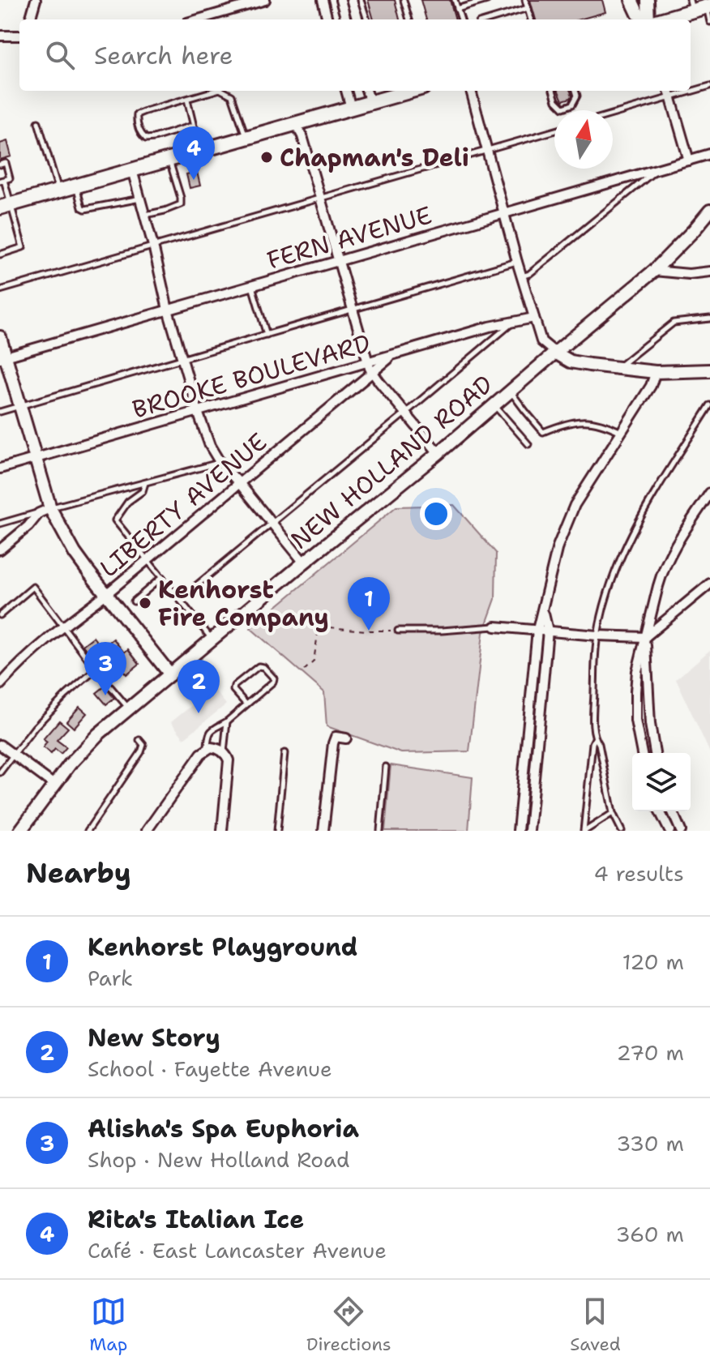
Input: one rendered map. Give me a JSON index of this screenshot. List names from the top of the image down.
{
  "streets": {
    "main road": ["NEW HOLLAND ROAD"],
    "street": ["FERN AVENUE", "BROOKE BOULEVARD", "LIBERTY AVENUE"]
  },
  "crossings": [
    ["BROOKE BOULEVARD", "LIBERTY AVENUE"]
  ],
  "places": ["Chapman's Deli", "Kenhorst Fire Company"],
  "north": "top",
  "page": {
    "search": "Search here",
    "pins": [
      "4",
      "1",
      "3",
      "2"
    ],
    "heading": ["Nearby", "4 results"],
    "list": [
      {
        "mark": "1",
        "name": "Kenhorst Playground",
        "note": "Park",
        "value": "120 m"
      },
      {
        "mark": "2",
        "name": "New Story",
        "note": "School · Fayette Avenue",
        "value": "270 m"
      },
      {
        "mark": "3",
        "name": "Alisha's Spa Euphoria",
        "note": "Shop · New Holland Road",
        "value": "330 m"
      },
      {
        "mark": "4",
        "name": "Rita's Italian Ice",
        "note": "Café · East Lancaster Avenue",
        "value": "360 m"
      }
    ],
    "nav": ["Map", "Directions", "Saved"]
  }
}
